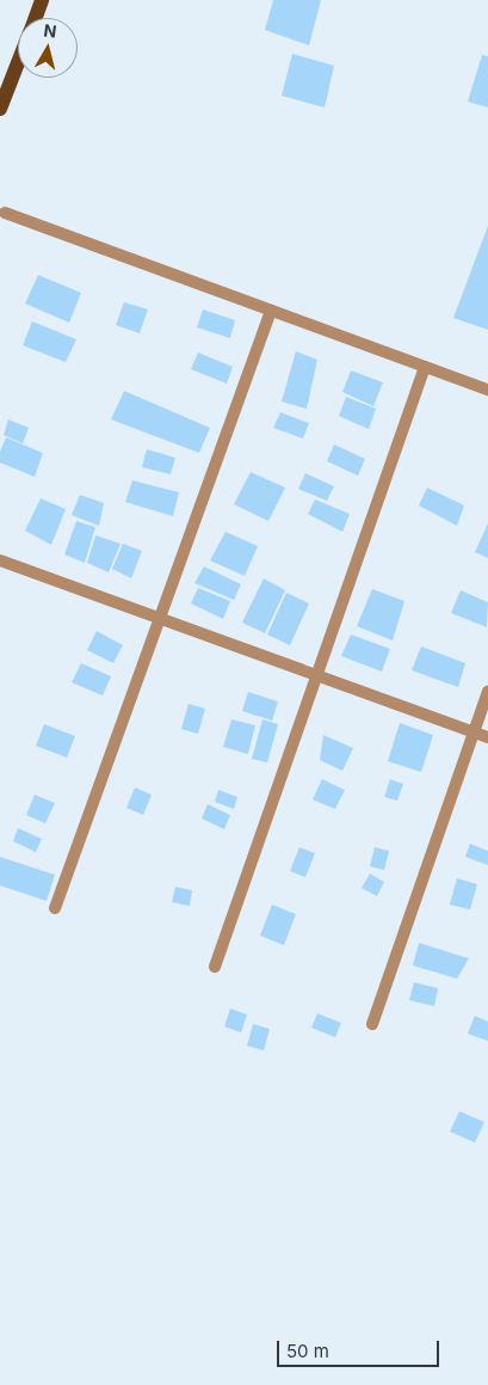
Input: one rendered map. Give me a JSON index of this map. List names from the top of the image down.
{
  "scale_bar": "50 m",
  "north": "top"
}
